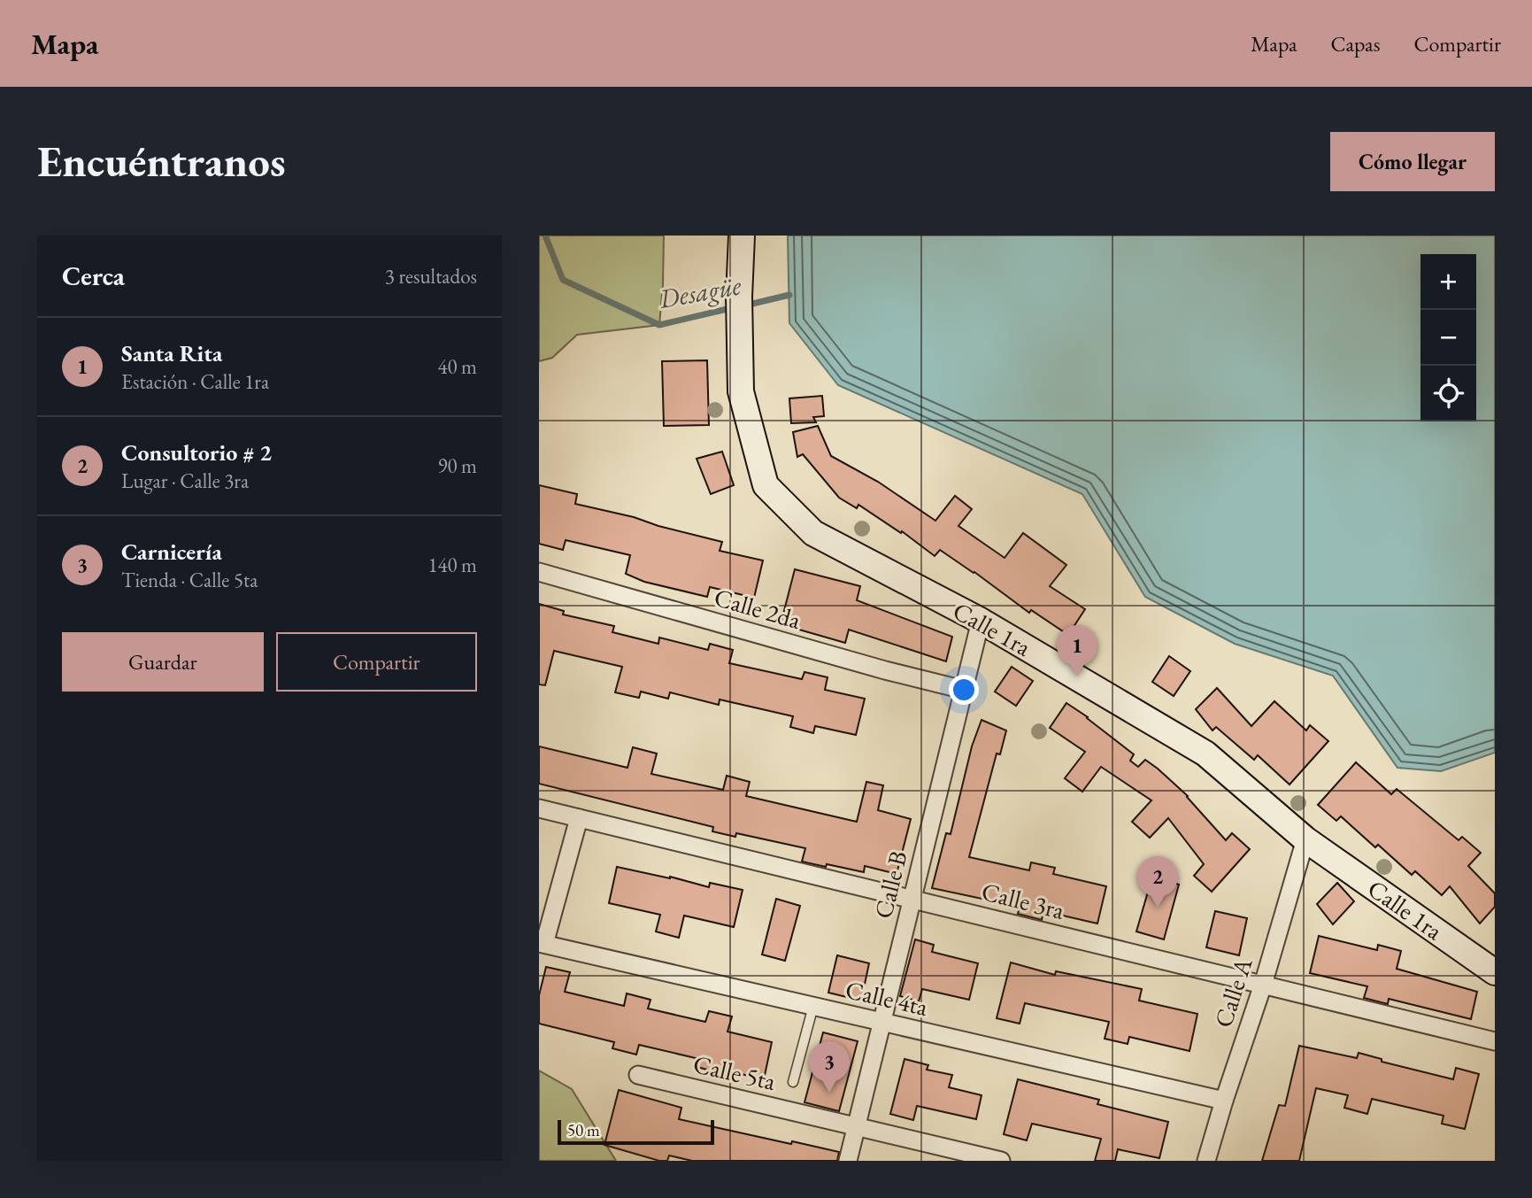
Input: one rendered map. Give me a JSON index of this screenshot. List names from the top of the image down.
{
  "streets": {
    "street": [
      "Calle 2da",
      "Calle 1ra",
      "Calle B",
      "Calle 3ra",
      "Calle A",
      "Calle 4ta",
      "Calle 5ta"
    ]
  },
  "crossings": [
    ["Calle 2da", "Calle B"],
    ["Calle 1ra", "Calle B"],
    ["Calle 1ra", "Calle A"],
    ["Calle B", "Calle 3ra"],
    ["Calle B", "Calle 4ta"],
    ["Calle B", "Calle 5ta"],
    ["Calle 3ra", "Calle A"],
    ["Calle A", "Calle 4ta"]
  ],
  "water": ["Desagüe"],
  "scale_bar": "50 m",
  "page": {
    "header": "Mapa",
    "nav": ["Mapa", "Capas", "Compartir"],
    "buttons": [
      "Cómo llegar",
      ["Guardar", "Compartir"]
    ],
    "title": "Encuéntranos",
    "heading": ["Cerca", "3 resultados"],
    "map_buttons": ["+", "−"],
    "list": [
      {
        "mark": "1",
        "name": "Santa Rita",
        "note": "Estación · Calle 1ra",
        "value": "40 m"
      },
      {
        "mark": "2",
        "name": "Consultorio # 2",
        "note": "Lugar · Calle 3ra",
        "value": "90 m"
      },
      {
        "mark": "3",
        "name": "Carnicería",
        "note": "Tienda · Calle 5ta",
        "value": "140 m"
      }
    ],
    "pins": ["1", "2", "3"],
    "scale": "50 m"
  }
}
